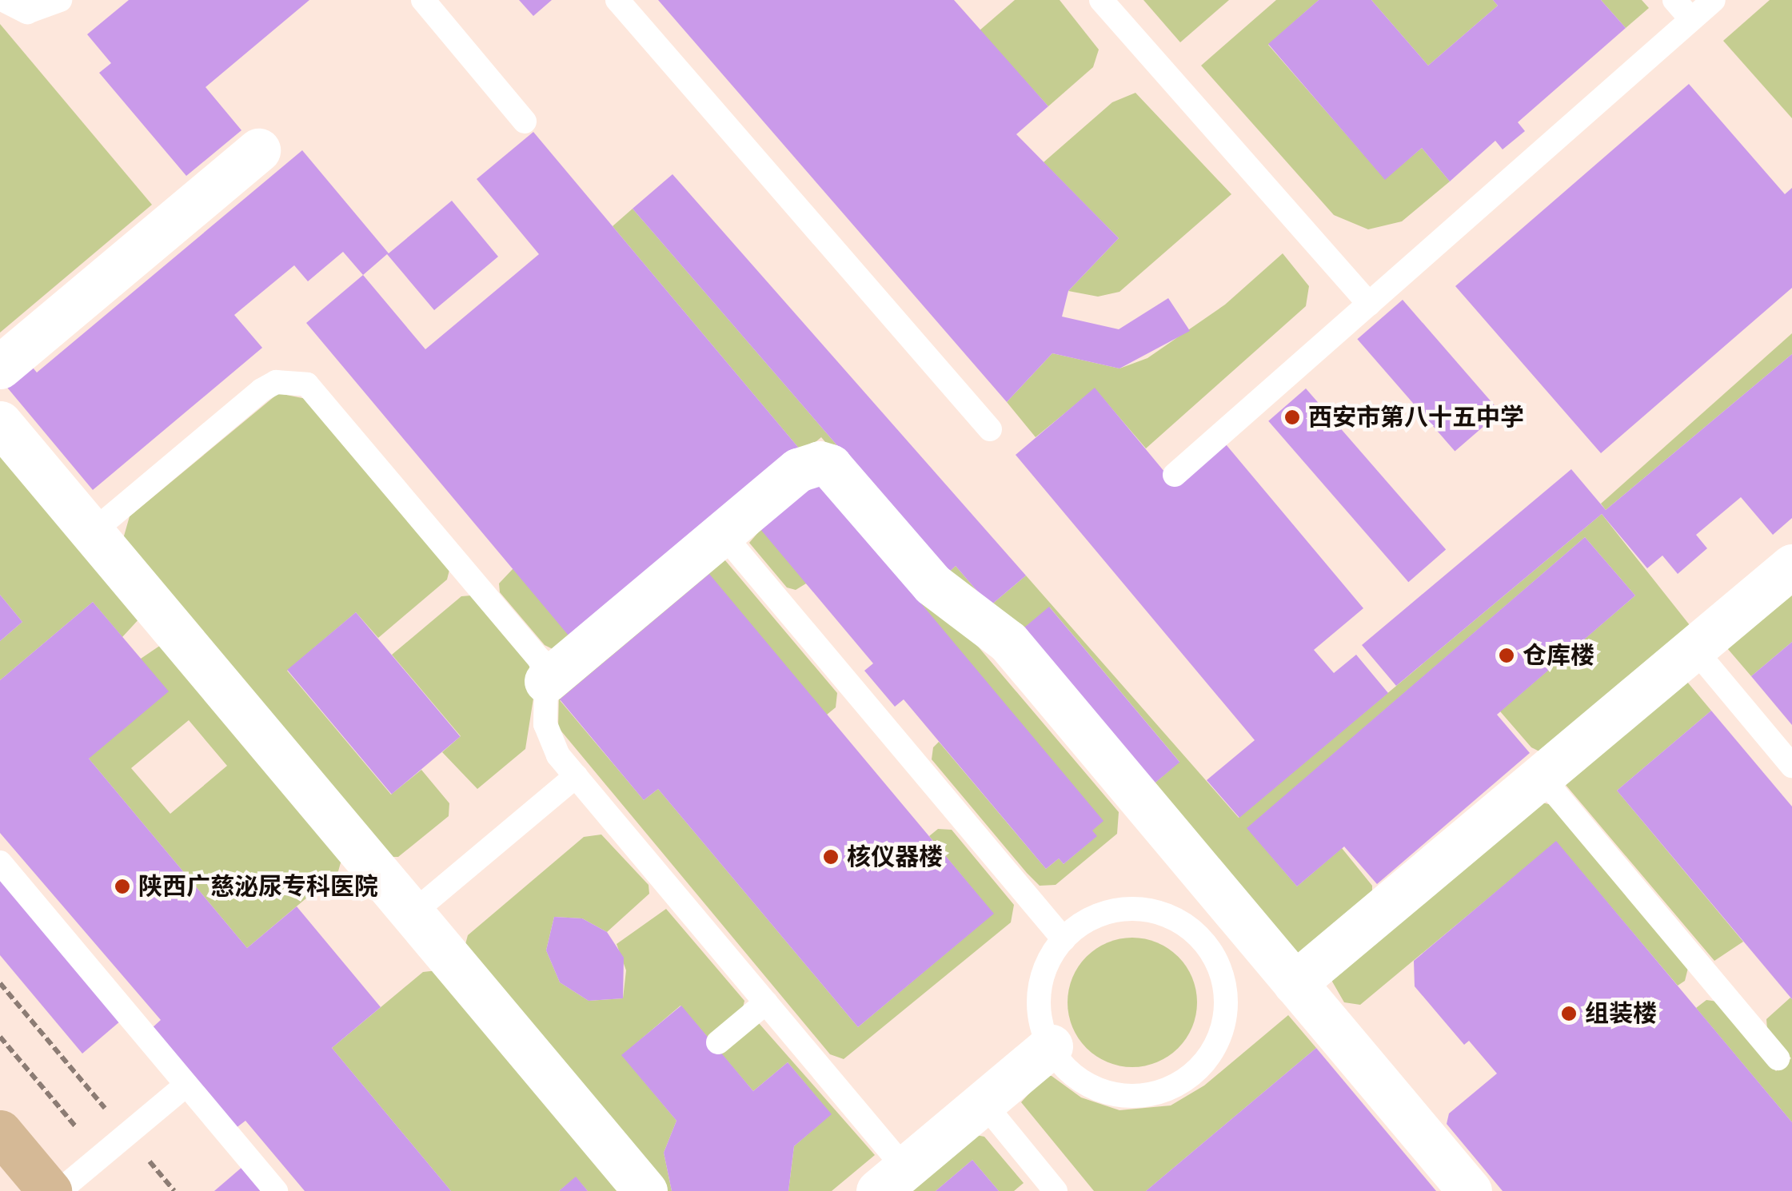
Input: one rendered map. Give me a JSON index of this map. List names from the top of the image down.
{
  "places": [
    "西安市第八十五中学",
    "仓库楼",
    "核仪器楼",
    "陕西广慈泌尿专科医院",
    "组装楼"
  ]
}
